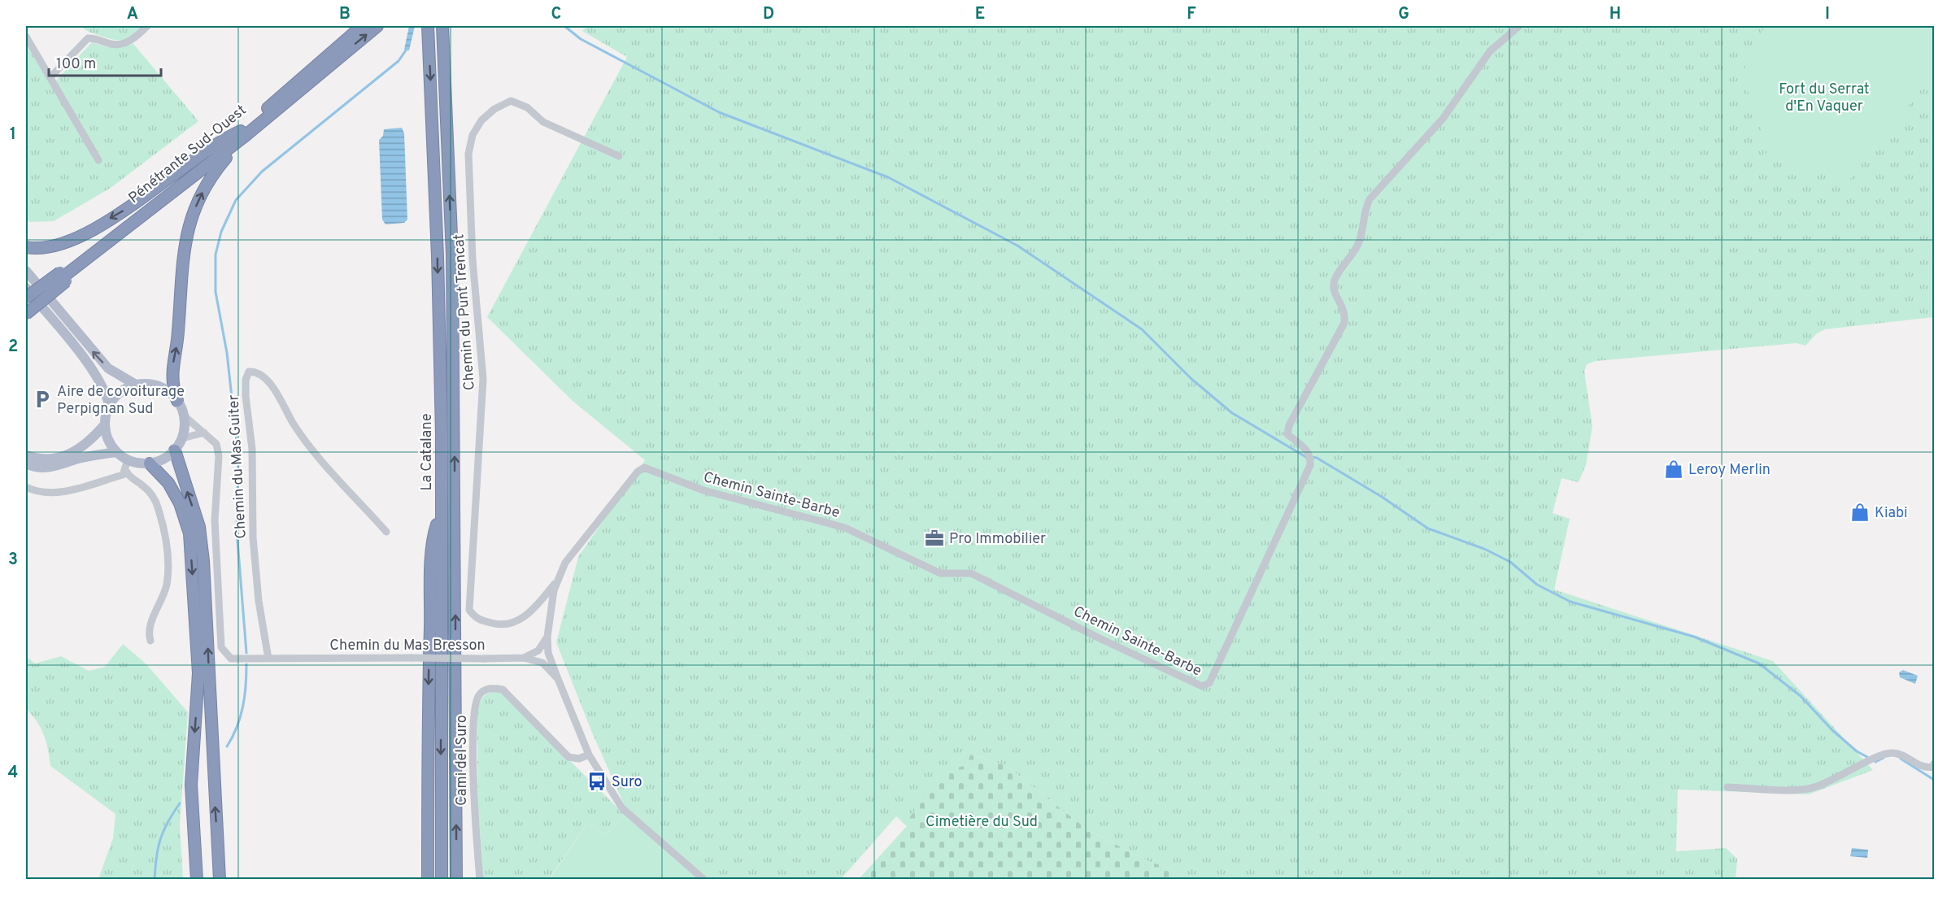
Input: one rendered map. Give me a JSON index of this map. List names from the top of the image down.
{
  "streets": {
    "highway": ["Pénétrante Sud-Ouest", "La Catalane"],
    "street": [
      "Chemin du Punt Trencat",
      "Chemin du Mas Guiter",
      "Chemin Sainte-Barbe",
      "Chemin du Mas Bresson",
      "Cami del Suro"
    ]
  },
  "crossings": [
    ["Chemin du Punt Trencat", "Chemin Sainte-Barbe"],
    ["Chemin du Mas Guiter", "Chemin du Mas Bresson"],
    ["Chemin Sainte-Barbe", "Chemin du Mas Bresson"],
    ["Chemin du Mas Bresson", "Cami del Suro"]
  ],
  "parks": ["Fort du Serrat d'En Vaquer", "Cimetière du Sud"],
  "places": {
    "parking": ["Aire de covoiturage Perpignan Sud"],
    "shop": ["Leroy Merlin", "Kiabi"],
    "office": ["Pro Immobilier"],
    "bus stop": ["Suro"]
  },
  "scale_bar": "100 m",
  "grid": {
    "columns": [
      "A",
      "B",
      "C",
      "D",
      "E",
      "F",
      "G",
      "H",
      "I"
    ],
    "rows": [
      "1",
      "2",
      "3",
      "4"
    ]
  }
}
